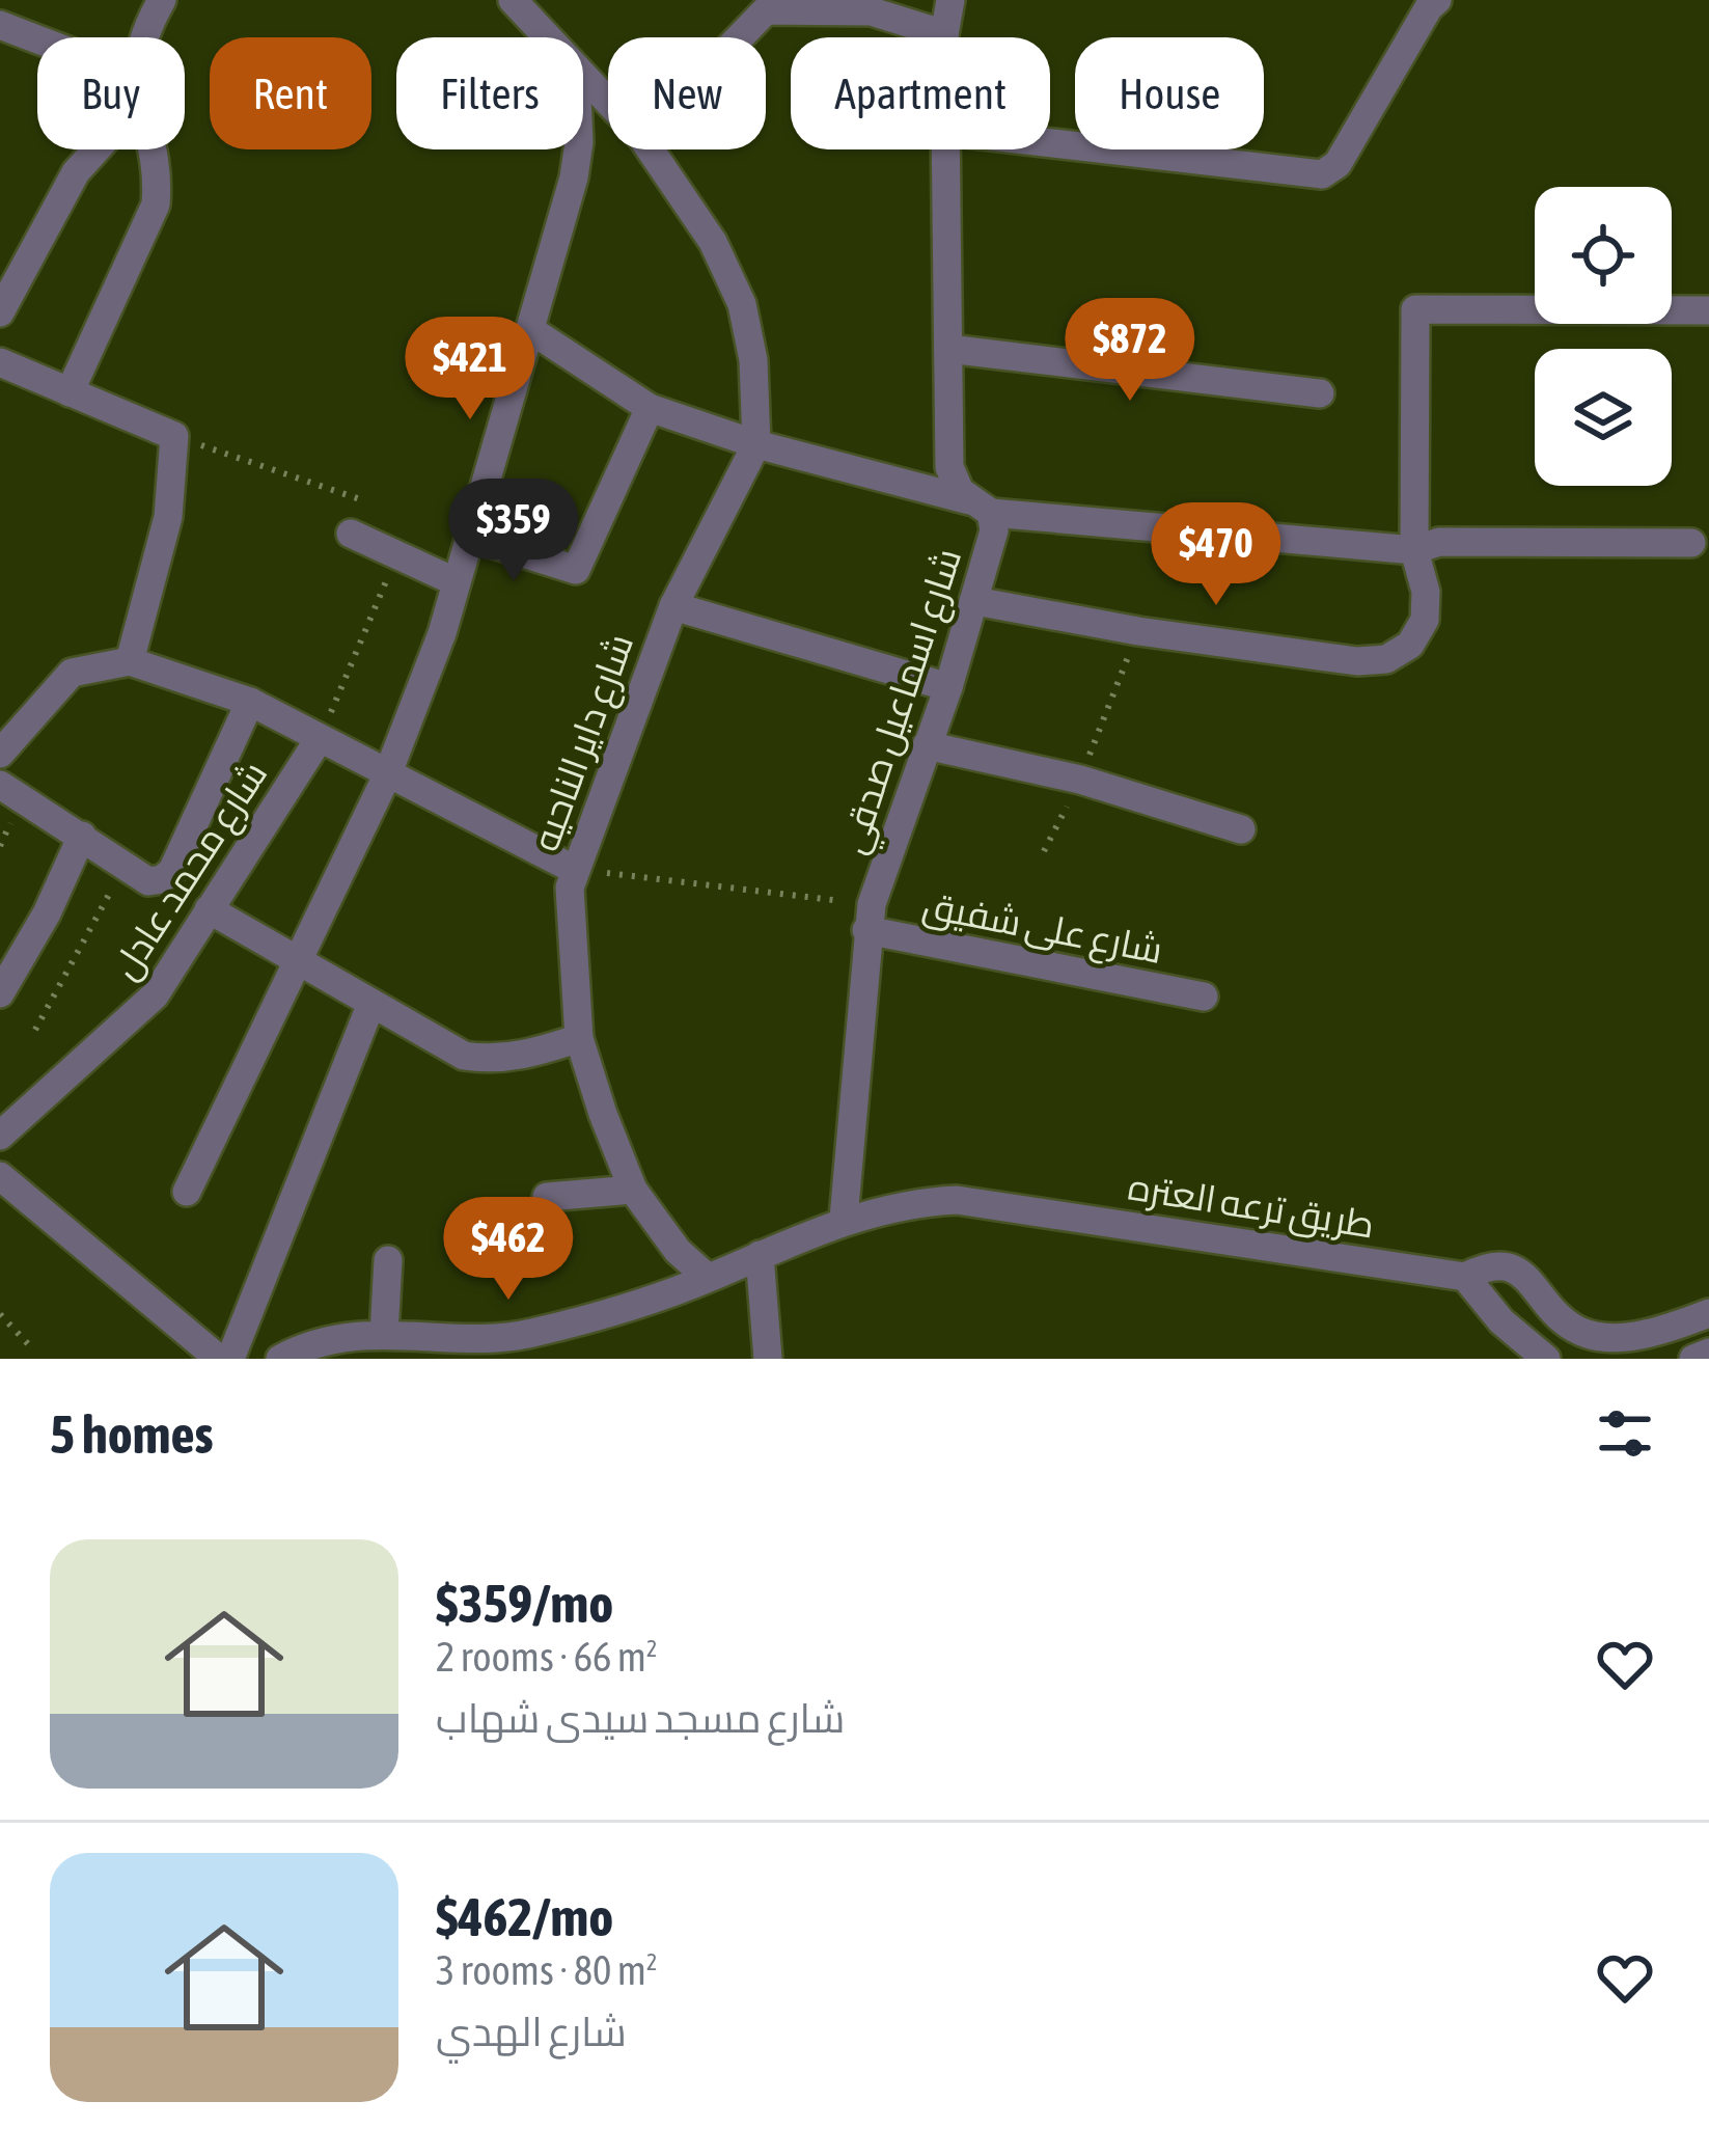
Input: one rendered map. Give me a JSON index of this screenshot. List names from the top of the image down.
{
  "streets": {
    "street": [
      "شارع اسماعيل صدقي",
      "شارع داير الناحيه",
      "شارع محمد عادل",
      "شارع على شفيق",
      "طريق ترعه العتره"
    ]
  },
  "crossings": [
    ["شارع اسماعيل صدقي", "شارع على شفيق"],
    ["شارع اسماعيل صدقي", "طريق ترعه العتره"],
    ["شارع داير الناحيه", "طريق ترعه العتره"]
  ],
  "page": {
    "chip": [
      "Buy",
      "Rent",
      "Filters",
      "New",
      "Apartment",
      "House"
    ],
    "price": [
      "$872",
      "$421",
      "$359",
      "$470",
      "$462"
    ],
    "heading": "5 homes",
    "list": [
      {
        "name": "$359/mo",
        "note": "2 rooms · 66 m² · شارع مسجد سيدى شهاب"
      },
      {
        "name": "$462/mo",
        "note": "3 rooms · 80 m² · شارع الهدي"
      }
    ]
  }
}
